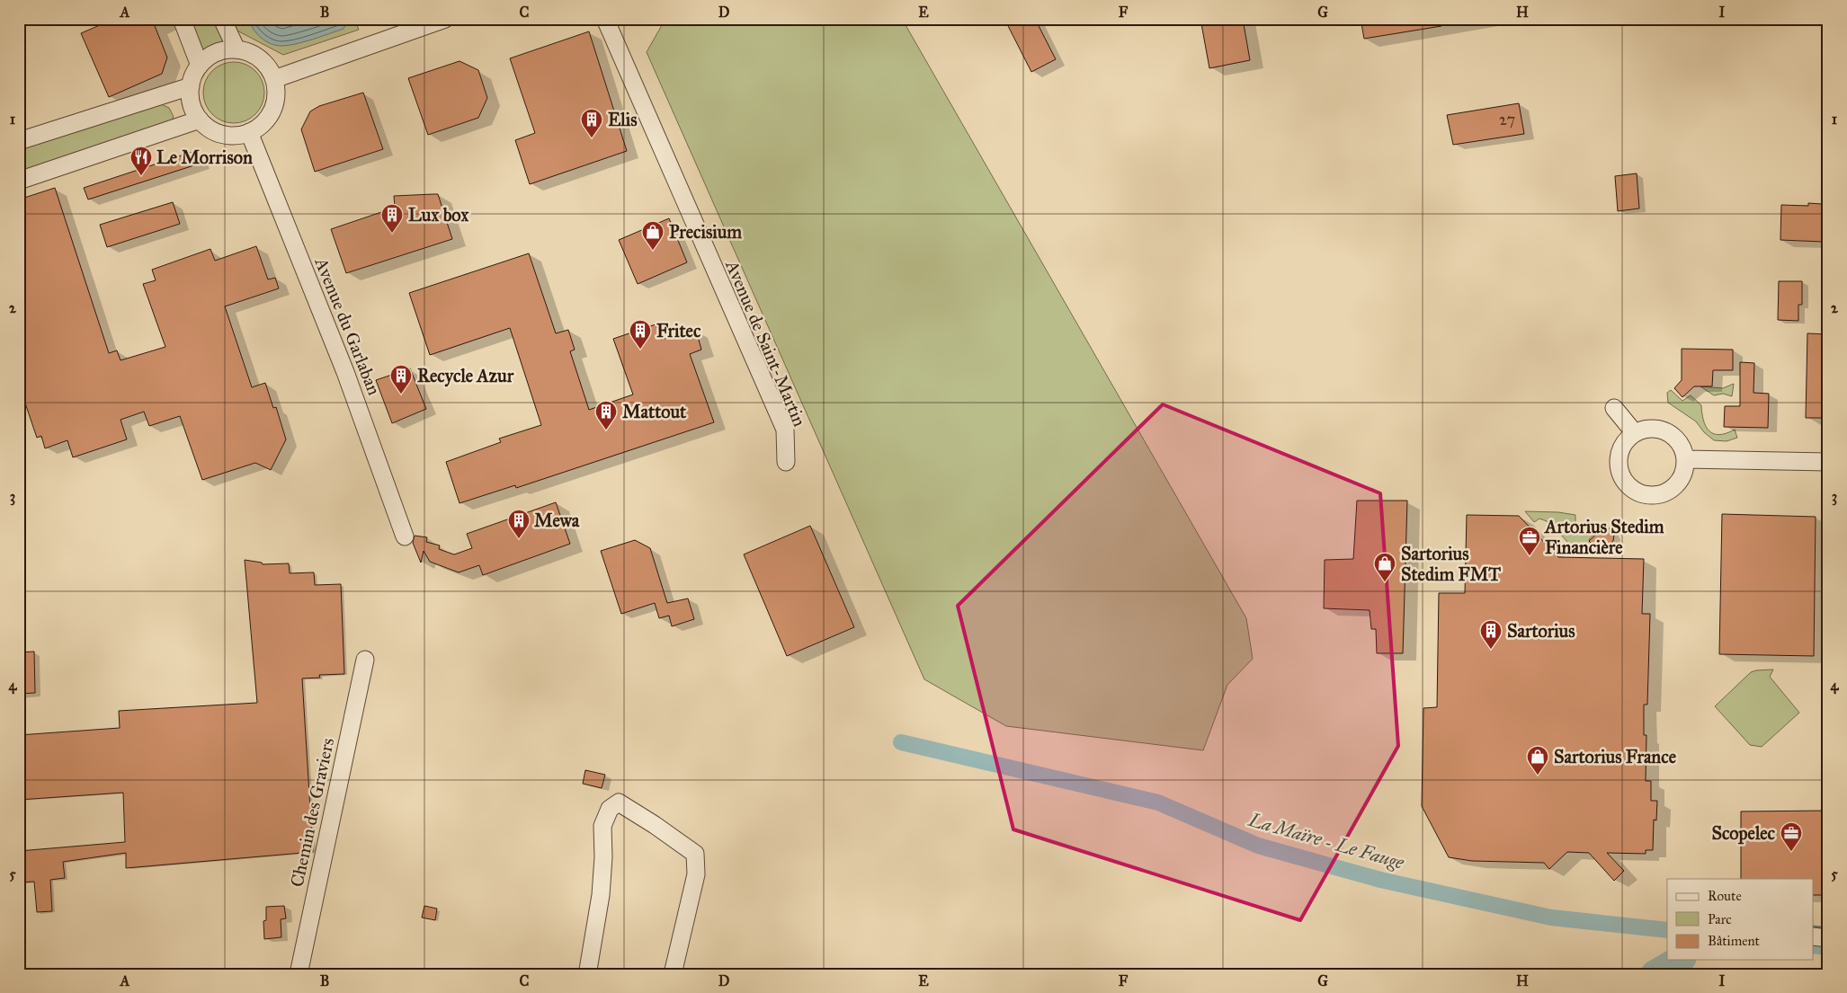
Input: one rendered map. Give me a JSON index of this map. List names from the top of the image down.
{
  "streets": {
    "street": ["Avenue du Garlaban", "Avenue de Saint-Martin", "Chemin des Graviers"]
  },
  "water": ["La Maïre - Le Fauge"],
  "places": {
    "building": [
      "Elis",
      "Lux box",
      "Fritec",
      "Recycle Azur",
      "Mattout",
      "Mewa",
      "Sartorius"
    ],
    "restaurant": ["Le Morrison"],
    "shop": ["Precisium", "Sartorius Stedim FMT", "Sartorius France"],
    "office": ["Artorius Stedim Financière", "Scopelec"]
  },
  "house_numbers": ["27"],
  "legend": ["Route", "Parc", "Bâtiment"],
  "grid": {
    "columns": [
      "A",
      "B",
      "C",
      "D",
      "E",
      "F",
      "G",
      "H",
      "I"
    ],
    "rows": [
      "1",
      "2",
      "3",
      "4",
      "5"
    ]
  }
}
